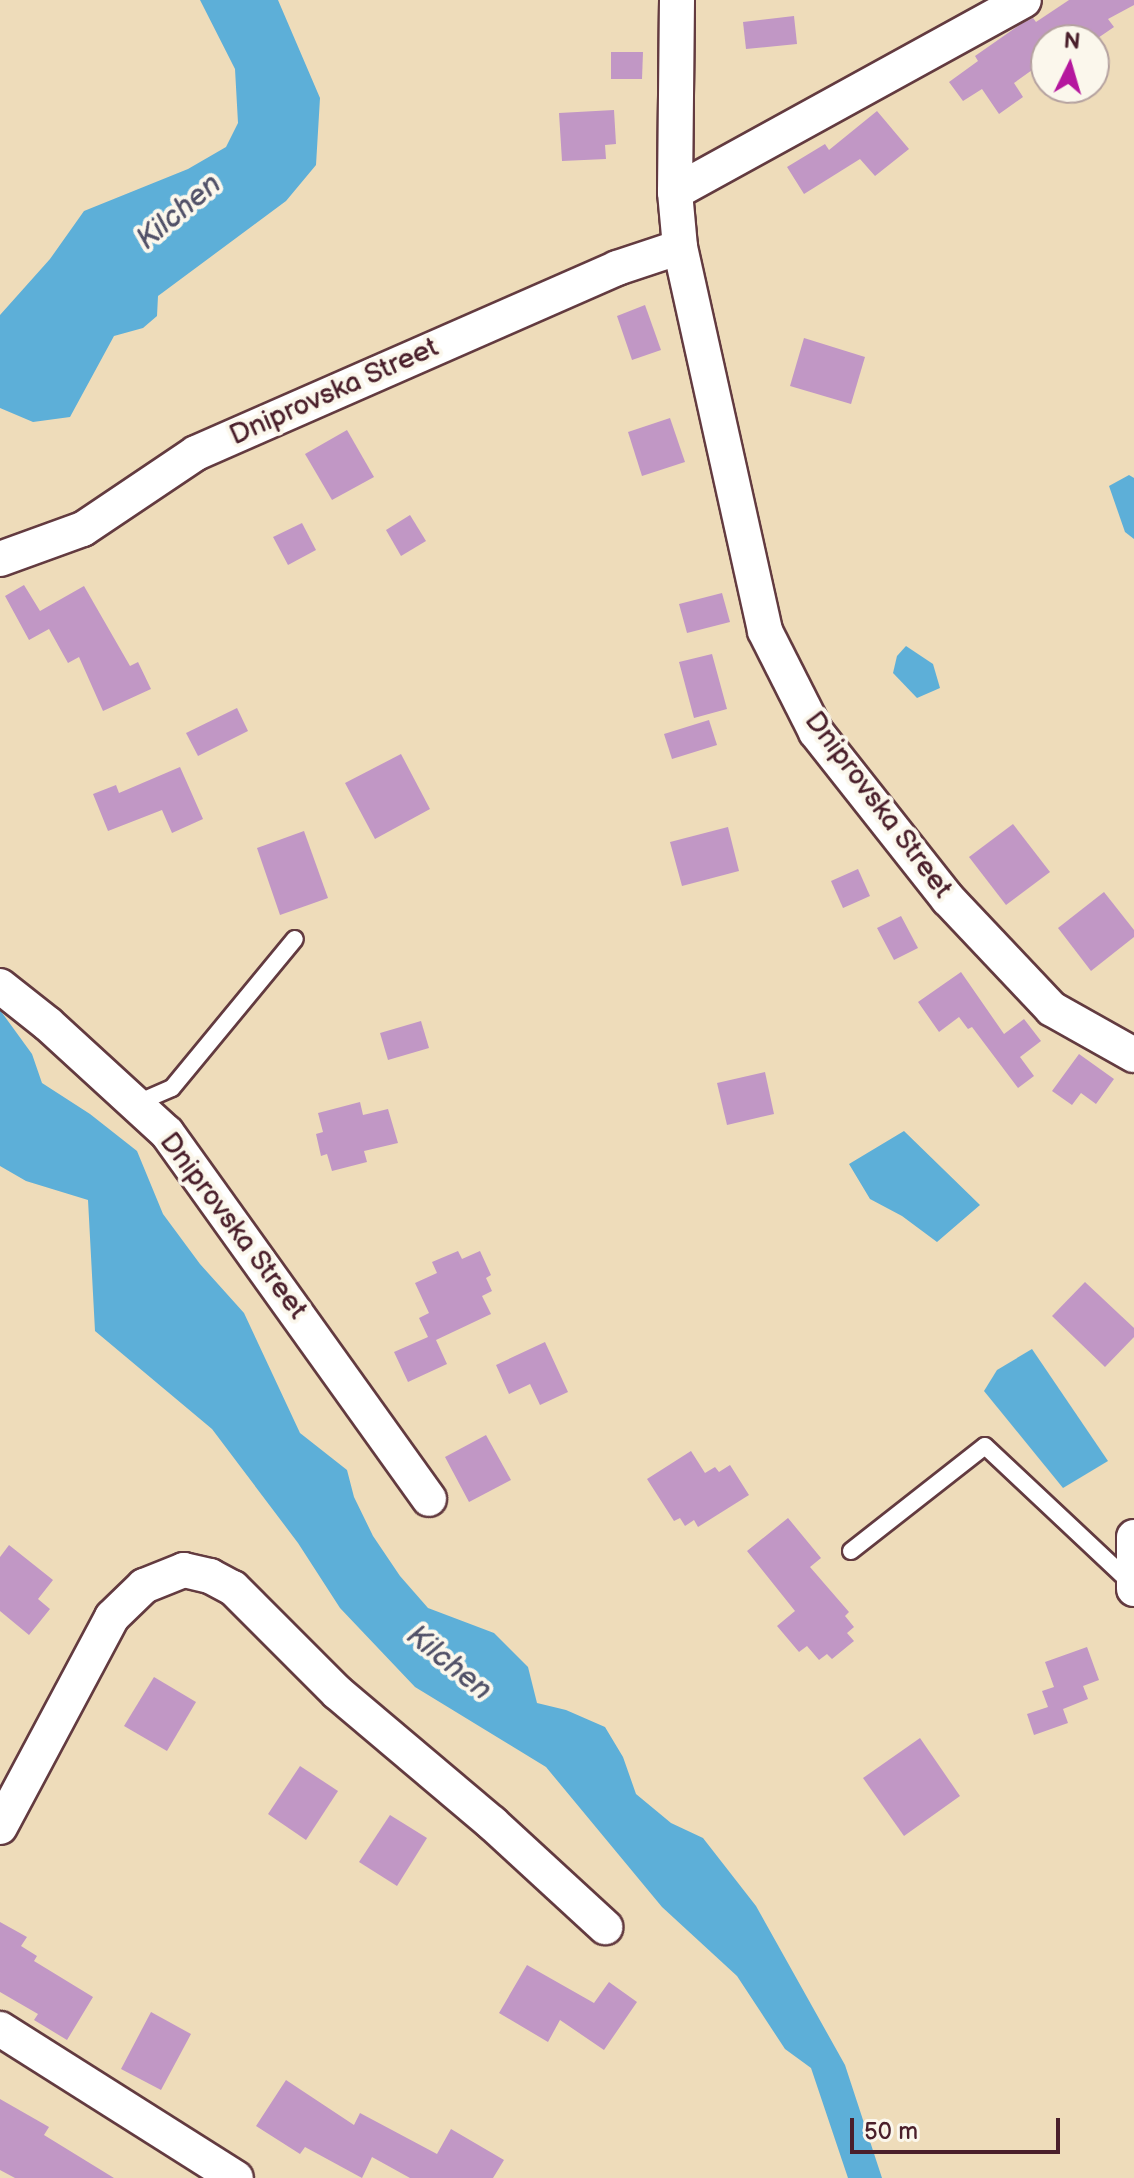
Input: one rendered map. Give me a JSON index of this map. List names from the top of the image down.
{
  "streets": {
    "street": ["Dniprovska Street"]
  },
  "water": ["Kilchen"],
  "scale_bar": "50 m",
  "north": "top"
}
